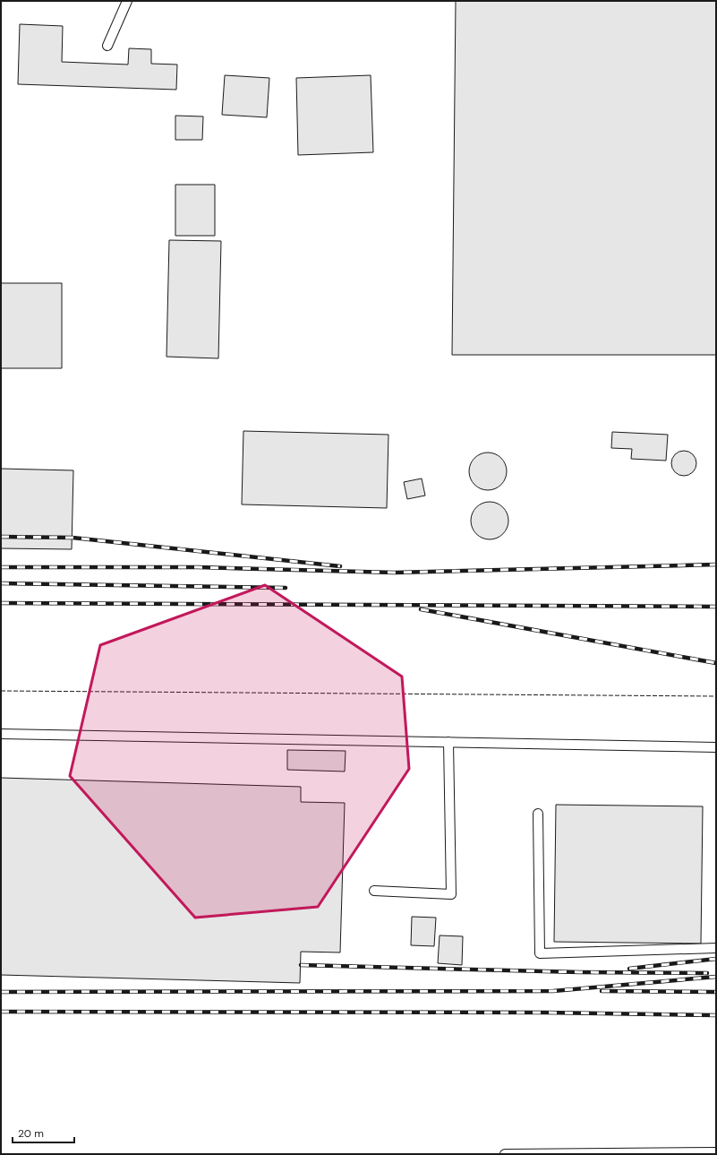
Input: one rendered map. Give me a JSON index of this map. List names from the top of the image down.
{
  "scale_bar": "20 m"
}
